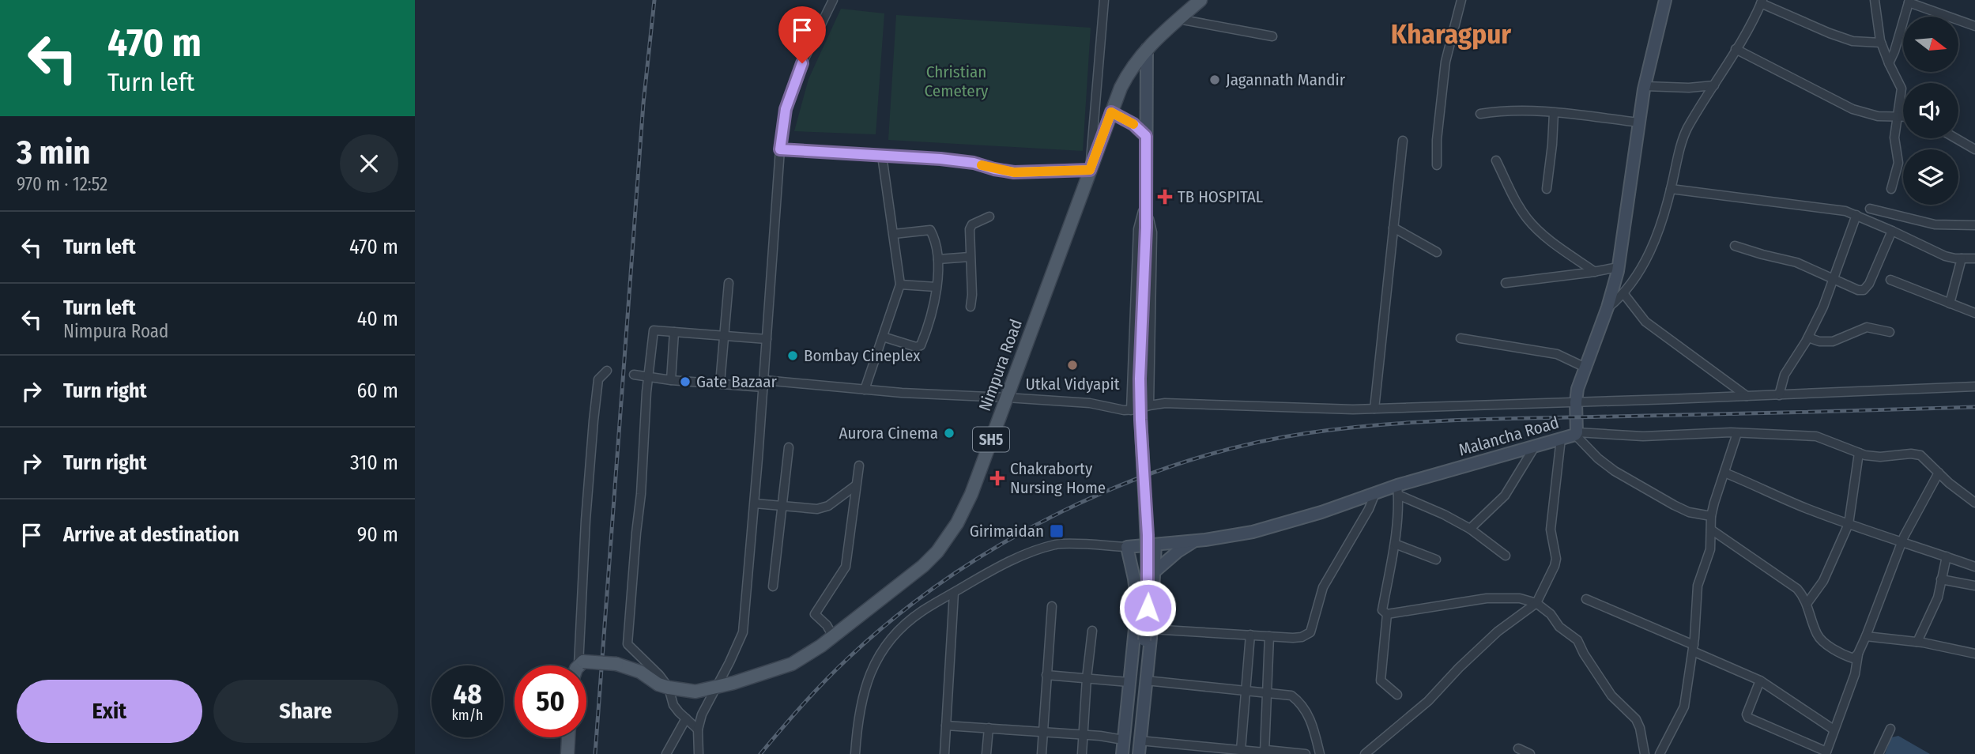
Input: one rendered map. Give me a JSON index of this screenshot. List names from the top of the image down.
{
  "streets": {
    "main road": ["Nimpura Road", "SH5"],
    "street": ["Malancha Road"]
  },
  "districts": ["Kharagpur"],
  "parks": ["Christian Cemetery"],
  "places": {
    "other": [
      "Jagannath Mandir",
      "Bombay Cineplex",
      "Utkal Vidyapit",
      "Gate Bazaar",
      "Aurora Cinema"
    ],
    "health": ["TB HOSPITAL", "Chakraborty Nursing Home"],
    "transit": ["Girimaidan"]
  },
  "north": "right",
  "page": {
    "turn": ["470 m", "Turn left"],
    "heading": ["3 min", "970 m · 12:52"],
    "list": [
      {
        "name": "Turn left",
        "value": "470 m"
      },
      {
        "name": "Turn left",
        "note": "Nimpura Road",
        "value": "40 m"
      },
      {
        "name": "Turn right",
        "value": "60 m"
      },
      {
        "name": "Turn right",
        "value": "310 m"
      },
      {
        "name": "Arrive at destination",
        "value": "90 m"
      }
    ],
    "speed": "48 km/h",
    "limit": "50",
    "buttons": ["Exit", "Share"]
  }
}
